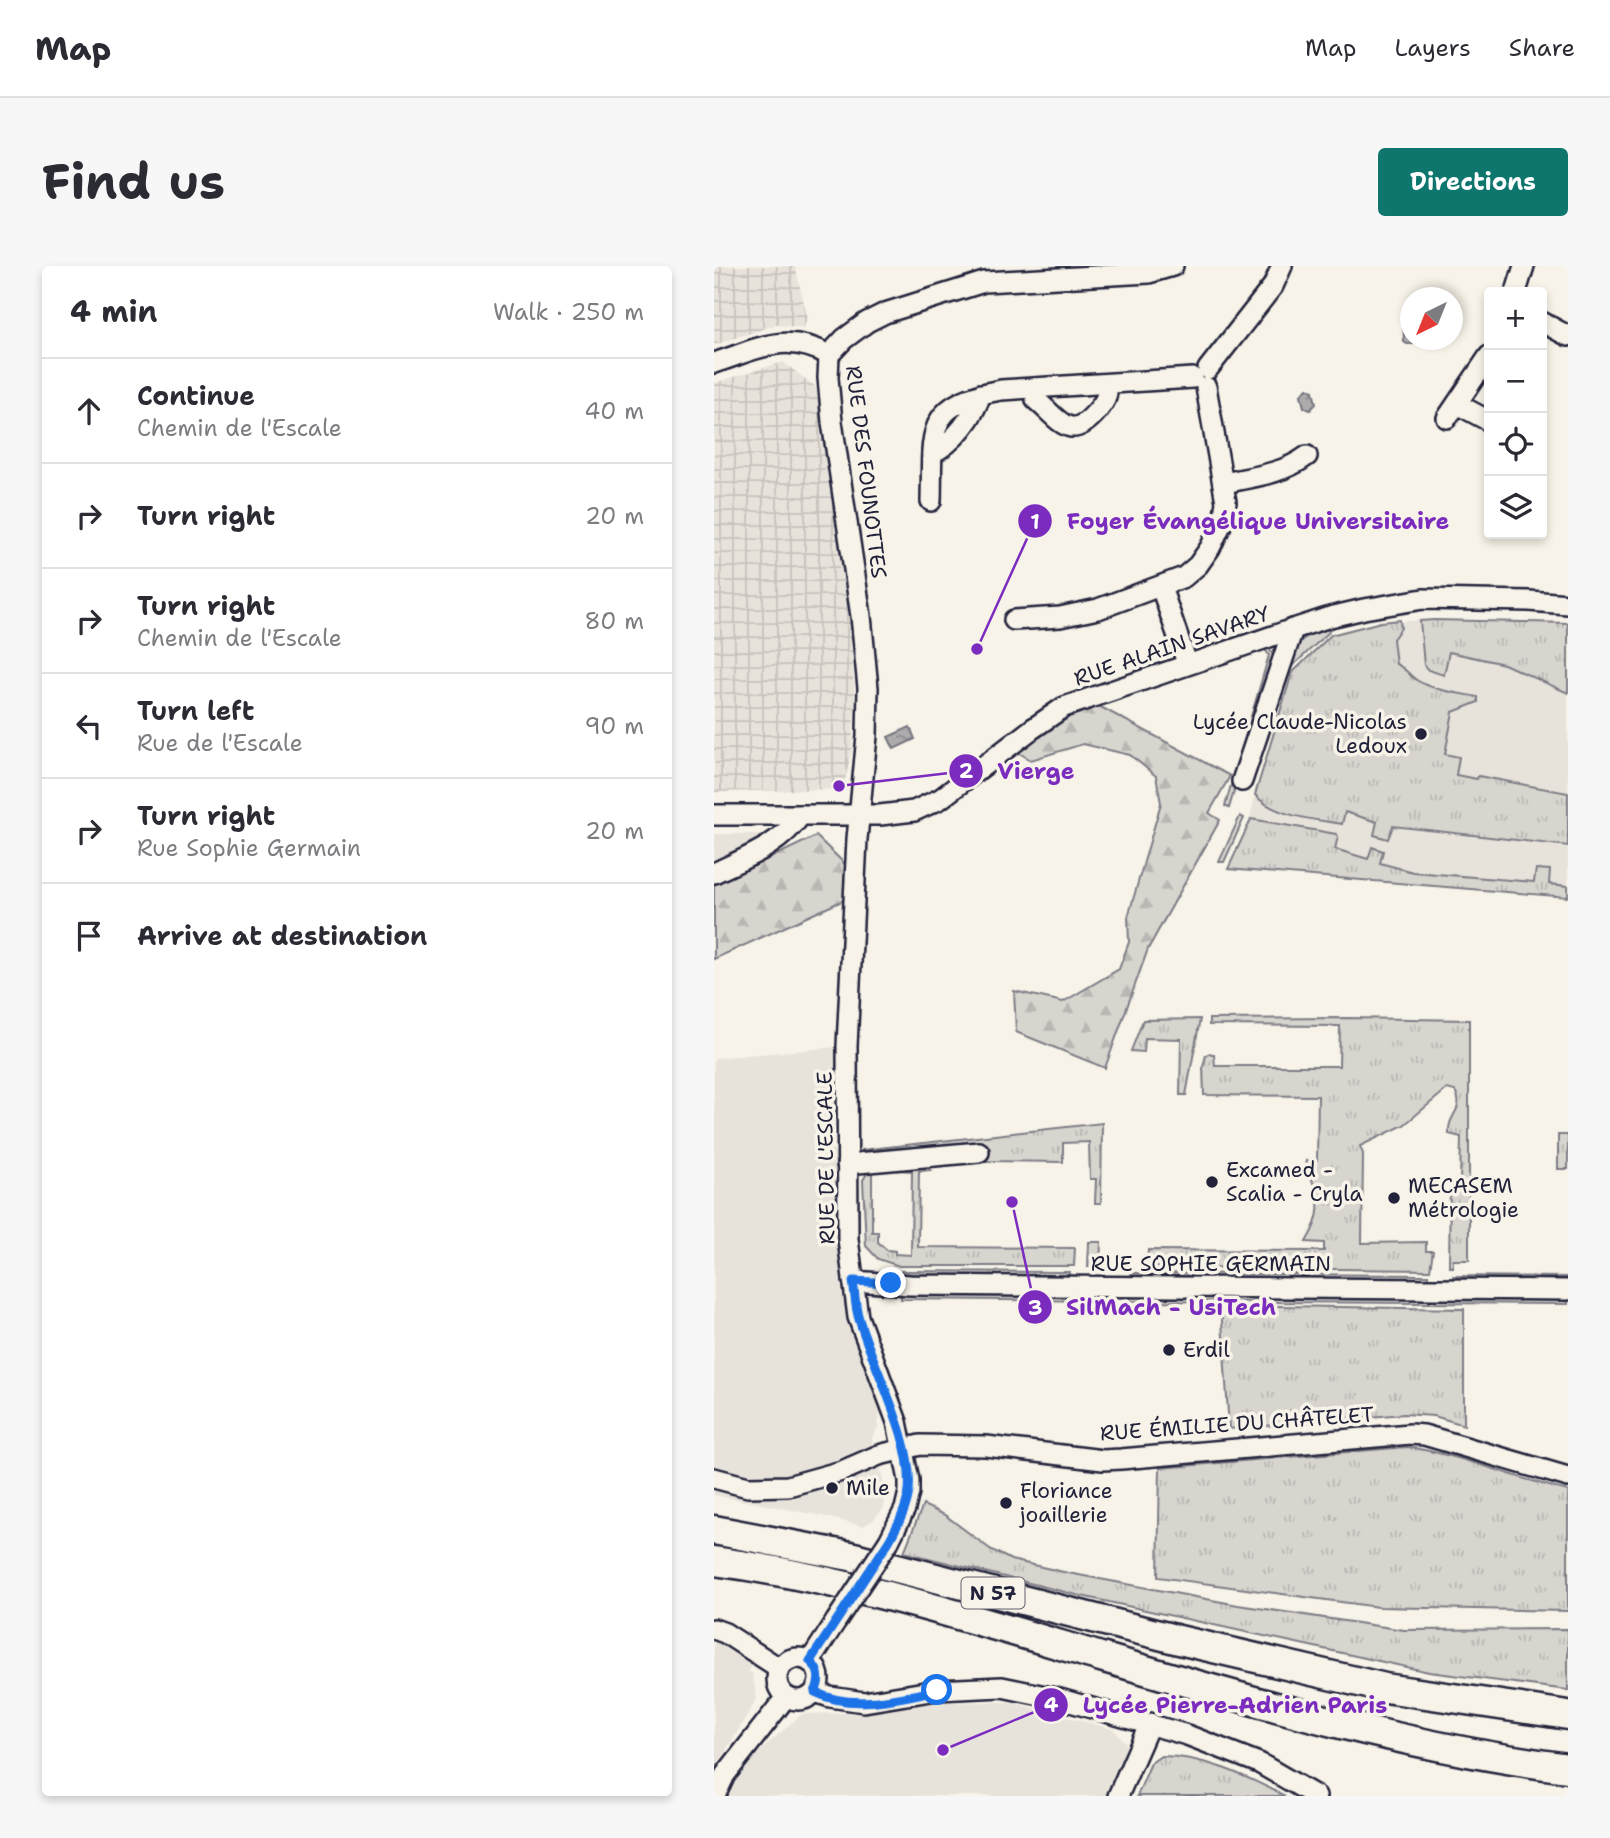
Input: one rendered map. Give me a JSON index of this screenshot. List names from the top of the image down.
{
  "streets": {
    "highway": ["N 57"],
    "street": [
      "RUE DES FOUNOTTES",
      "RUE ALAIN SAVARY",
      "RUE DE L'ESCALE",
      "RUE SOPHIE GERMAIN",
      "RUE ÉMILIE DU CHÂTELET"
    ]
  },
  "crossings": [
    ["RUE DES FOUNOTTES", "RUE ALAIN SAVARY"],
    ["RUE DES FOUNOTTES", "RUE DE L'ESCALE"],
    ["RUE ALAIN SAVARY", "RUE DE L'ESCALE"],
    ["RUE DE L'ESCALE", "RUE SOPHIE GERMAIN"],
    ["RUE DE L'ESCALE", "RUE ÉMILIE DU CHÂTELET"]
  ],
  "places": [
    "Foyer Évangélique Universitaire",
    "Lycée Claude-Nicolas Ledoux",
    "Vierge",
    "Excamed - Scalia - Cryla",
    "MECASEM Métrologie",
    "SilMach - UsiTech",
    "Erdil",
    "Mile",
    "Floriance joaillerie",
    "Lycée Pierre-Adrien Paris"
  ],
  "north": "bottom left",
  "page": {
    "header": "Map",
    "nav": ["Map", "Layers", "Share"],
    "buttons": "Directions",
    "title": "Find us",
    "heading": ["4 min", "Walk · 250 m"],
    "map_buttons": ["+", "−"],
    "list": [
      ["Continue", "Chemin de l'Escale", "40 m"],
      ["Turn right", "20 m"],
      ["Turn right", "Chemin de l'Escale", "80 m"],
      ["Turn left", "Rue de l'Escale", "90 m"],
      ["Turn right", "Rue Sophie Germain", "20 m"],
      "Arrive at destination"
    ]
  }
}
